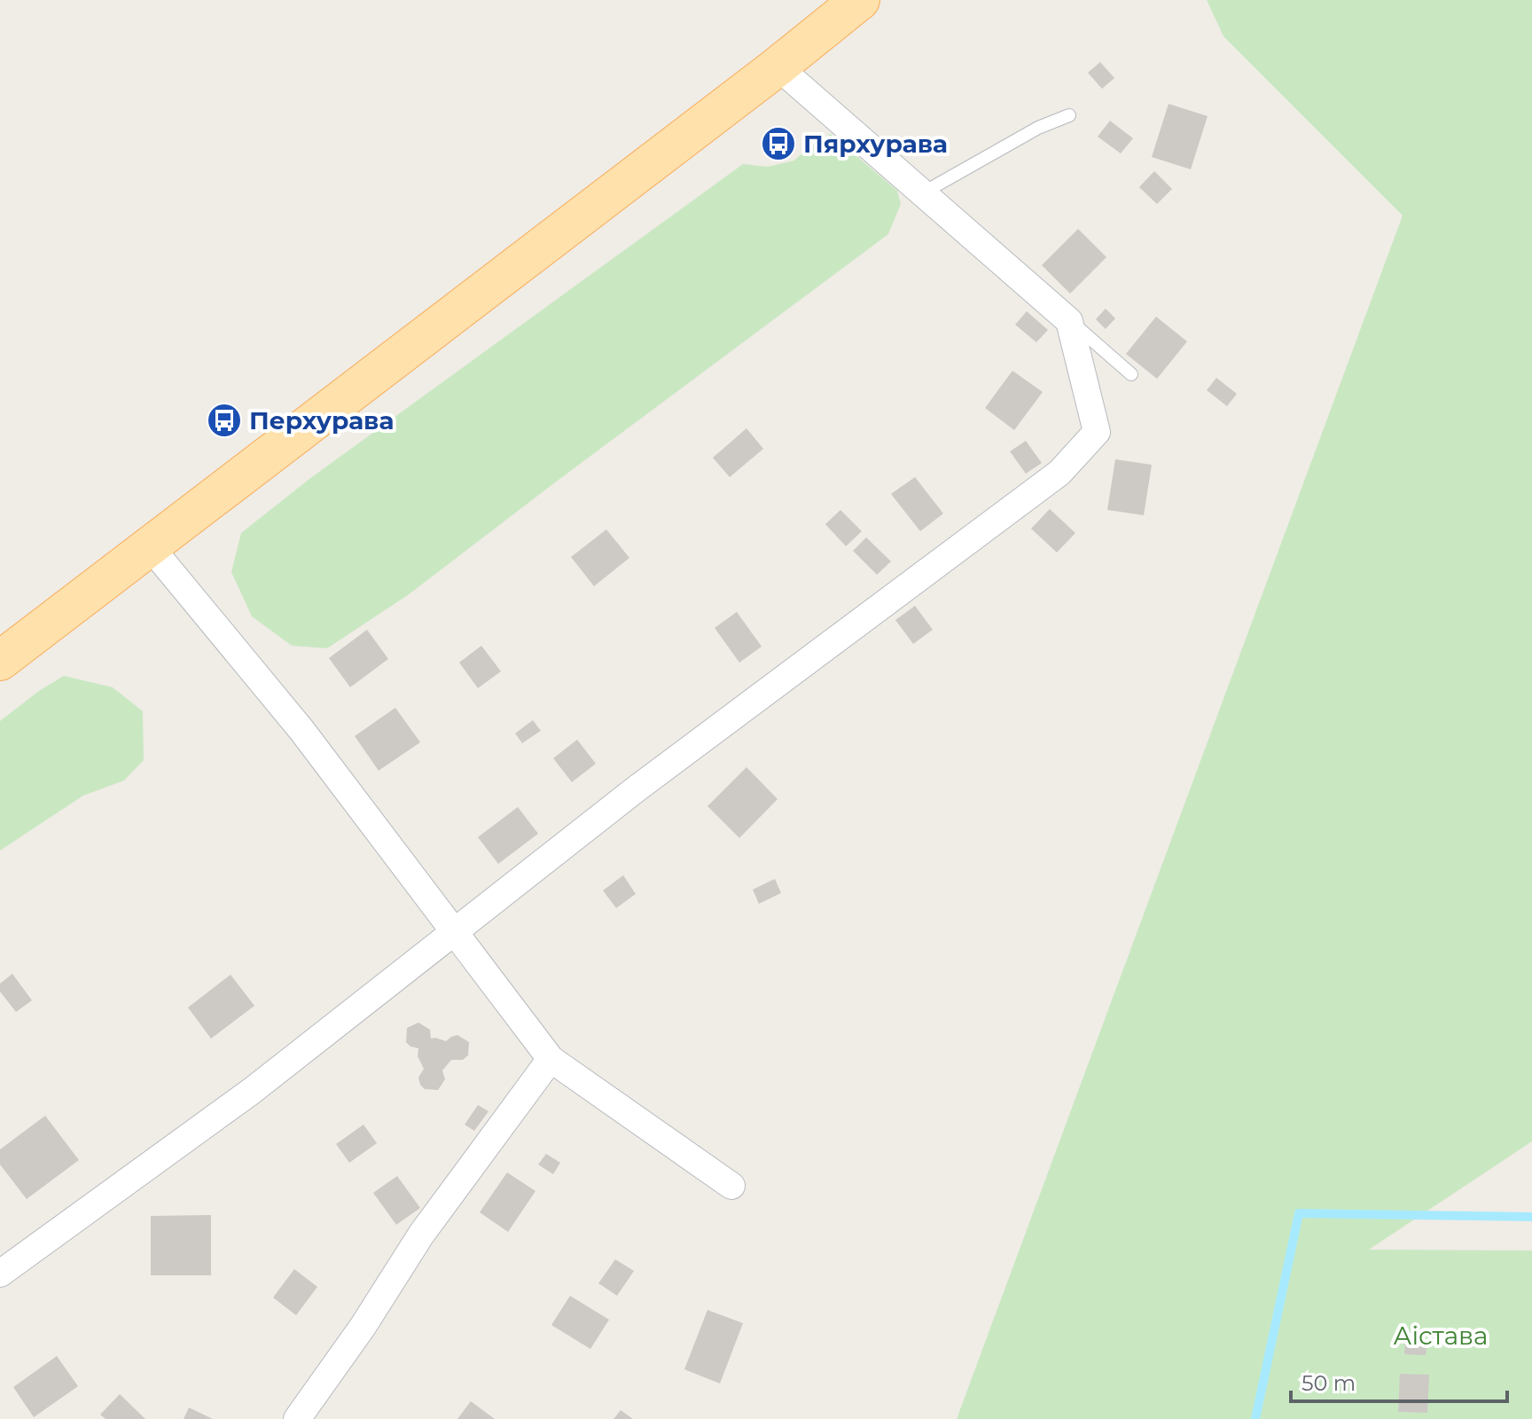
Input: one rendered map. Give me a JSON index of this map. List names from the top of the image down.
{
  "parks": ["Аістава"],
  "places": {
    "bus stop": ["Пярхурава", "Перхурава"]
  },
  "scale_bar": "50 m"
}
